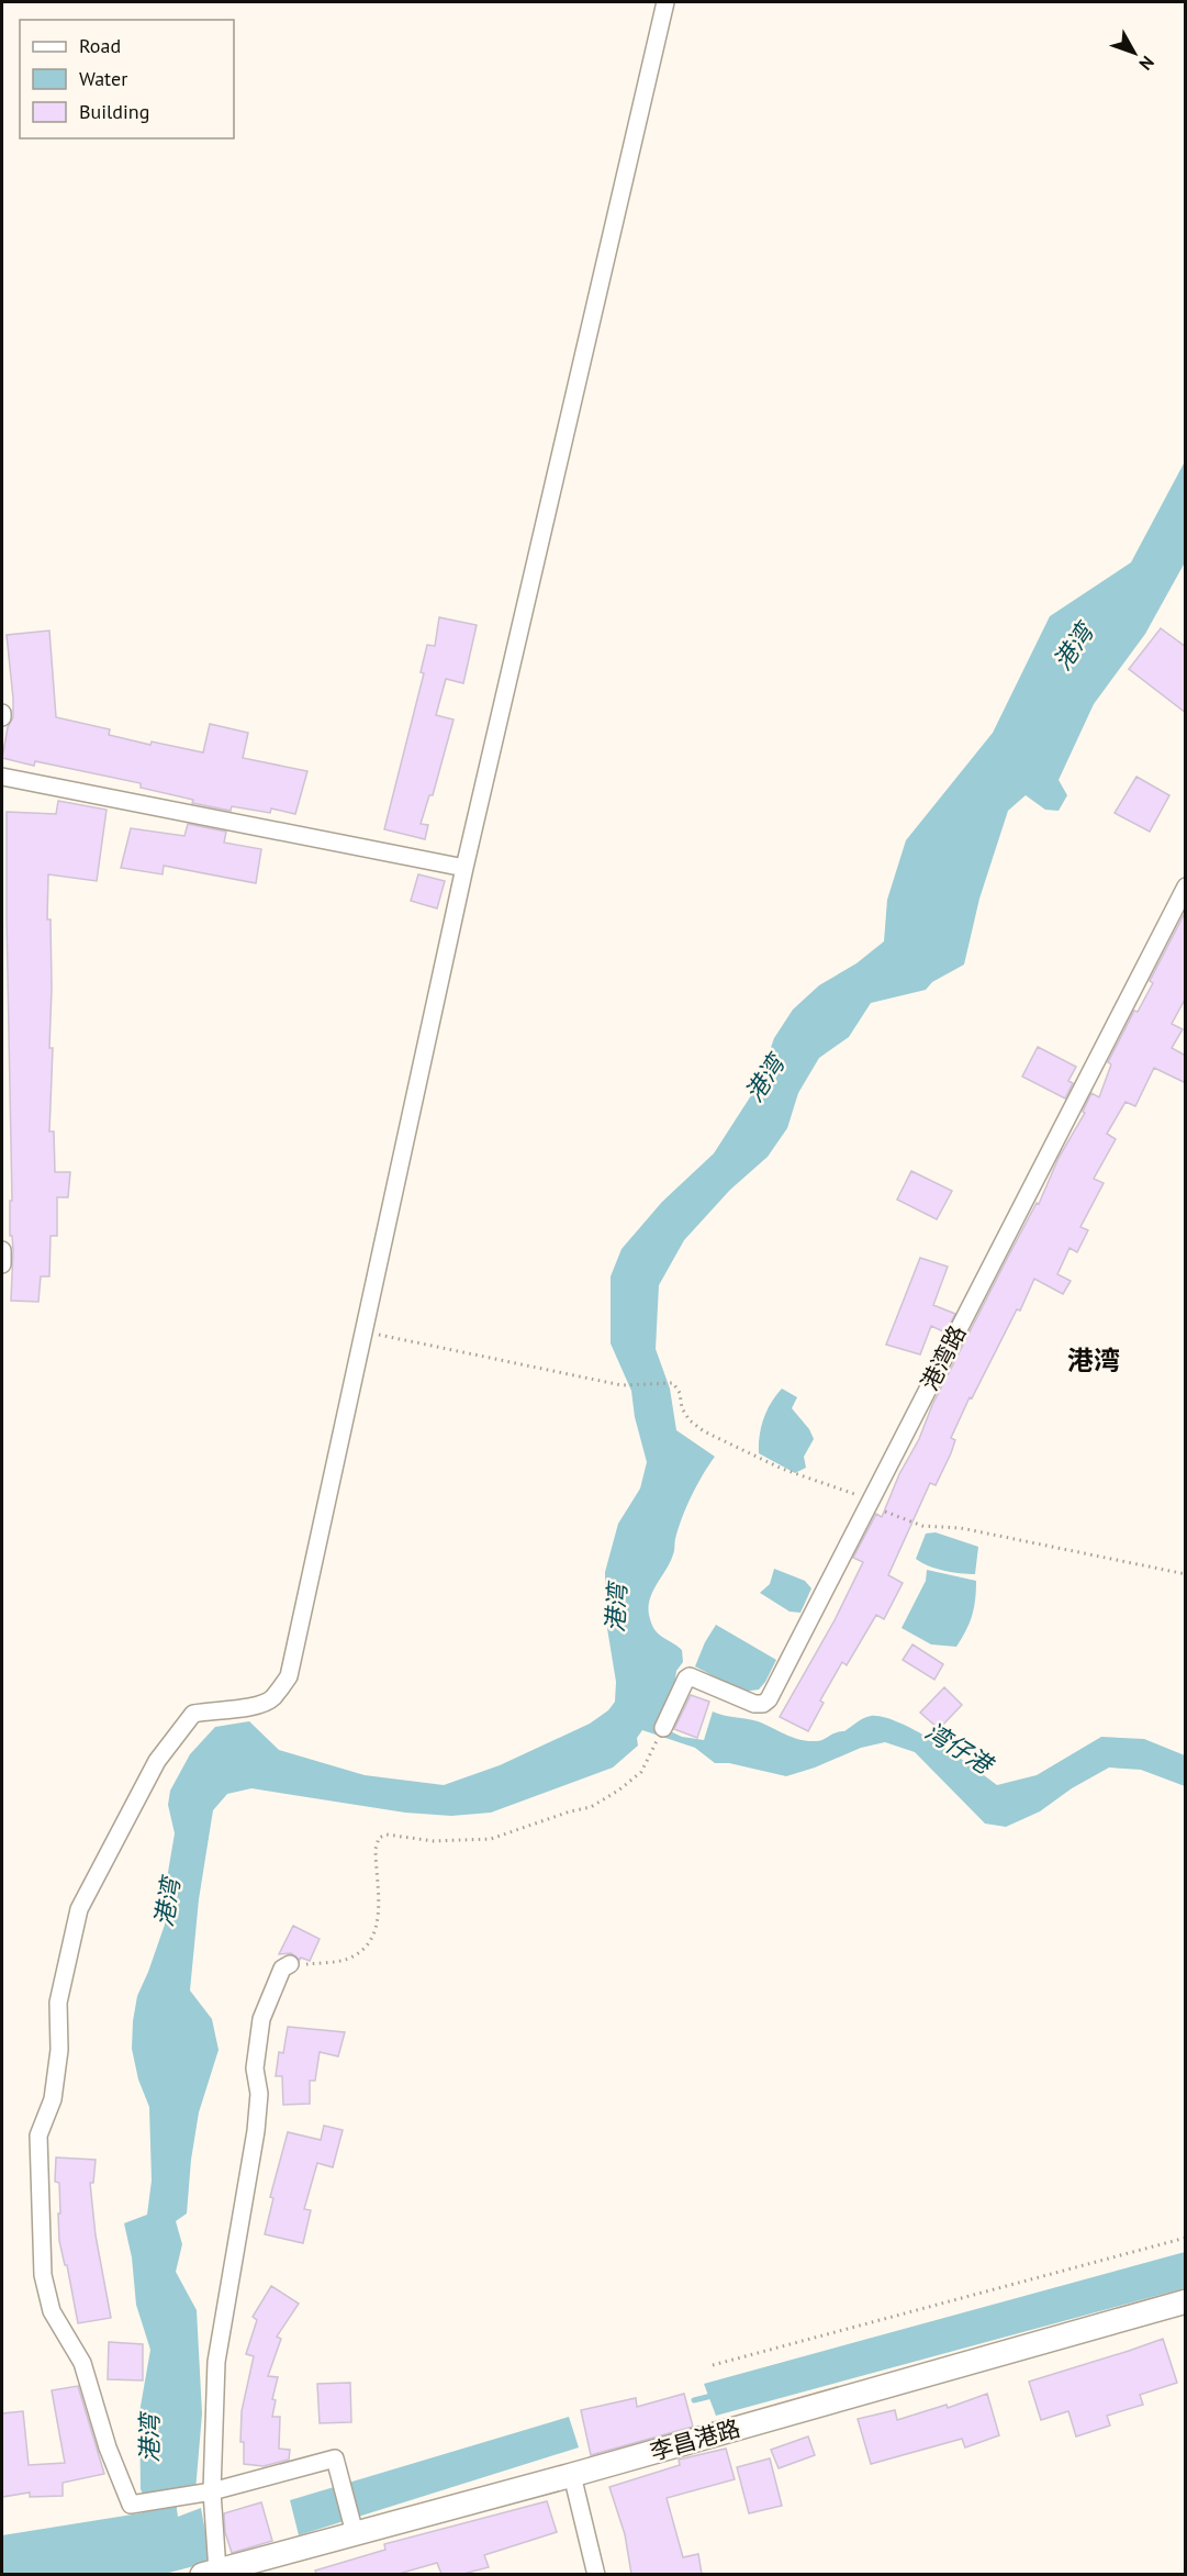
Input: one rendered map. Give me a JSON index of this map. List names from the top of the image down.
{
  "streets": {
    "street": ["港湾路", "李昌港路"]
  },
  "districts": ["港湾"],
  "water": ["港湾", "湾仔港"],
  "legend": ["Road", "Water", "Building"],
  "north": "bottom right"
}
